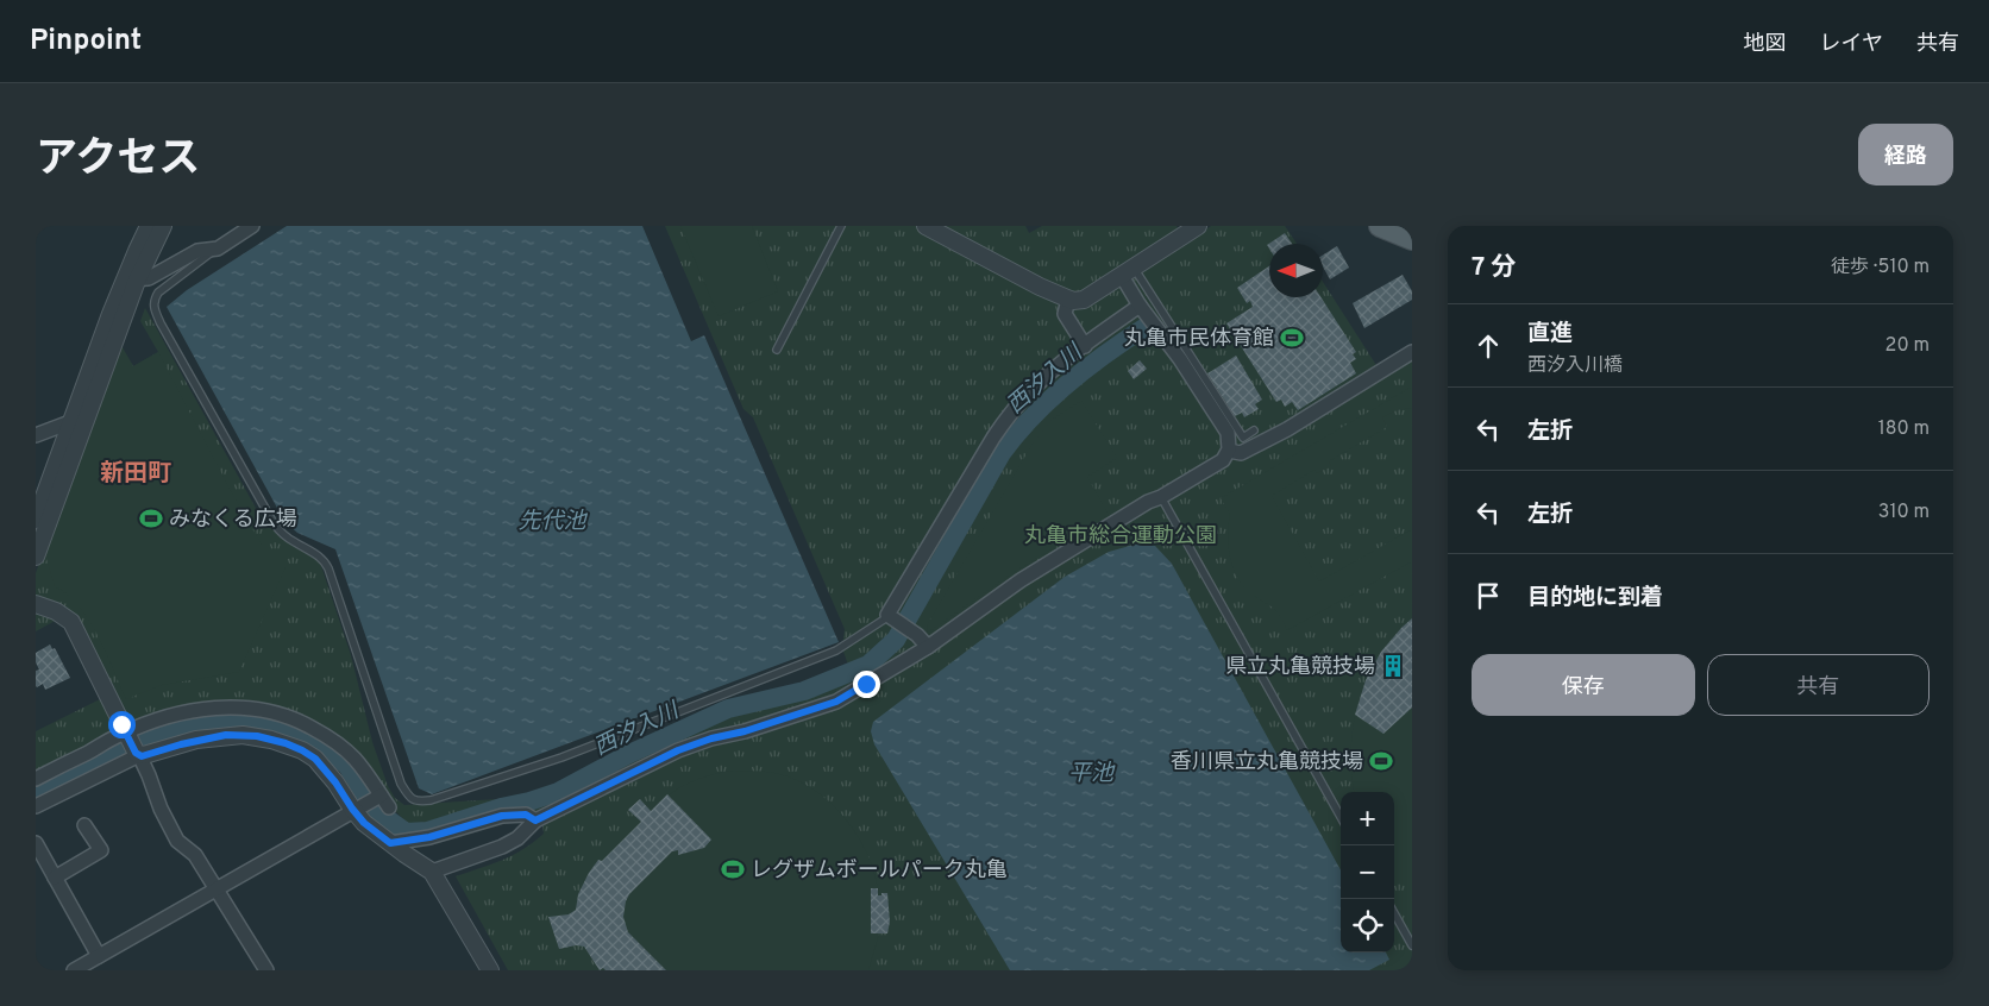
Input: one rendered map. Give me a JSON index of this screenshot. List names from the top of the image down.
{
  "districts": ["新田町"],
  "water": ["西汐入川", "先代池", "平池"],
  "parks": ["丸亀市総合運動公園"],
  "places": {
    "sports": [
      "丸亀市民体育館",
      "みなくる広場",
      "香川県立丸亀競技場",
      "レグザムボールパーク丸亀"
    ],
    "building": ["県立丸亀競技場"]
  },
  "north": "left",
  "page": {
    "header": "Pinpoint",
    "nav": ["地図", "レイヤ", "共有"],
    "title": "アクセス",
    "buttons": [
      "経路",
      ["保存", "共有"]
    ],
    "heading": ["7 分", "徒歩 · 510 m"],
    "list": [
      ["直進", "西汐入川橋", "20 m"],
      ["左折", "180 m"],
      ["左折", "310 m"],
      "目的地に到着"
    ],
    "map_buttons": ["+", "−"]
  }
}
